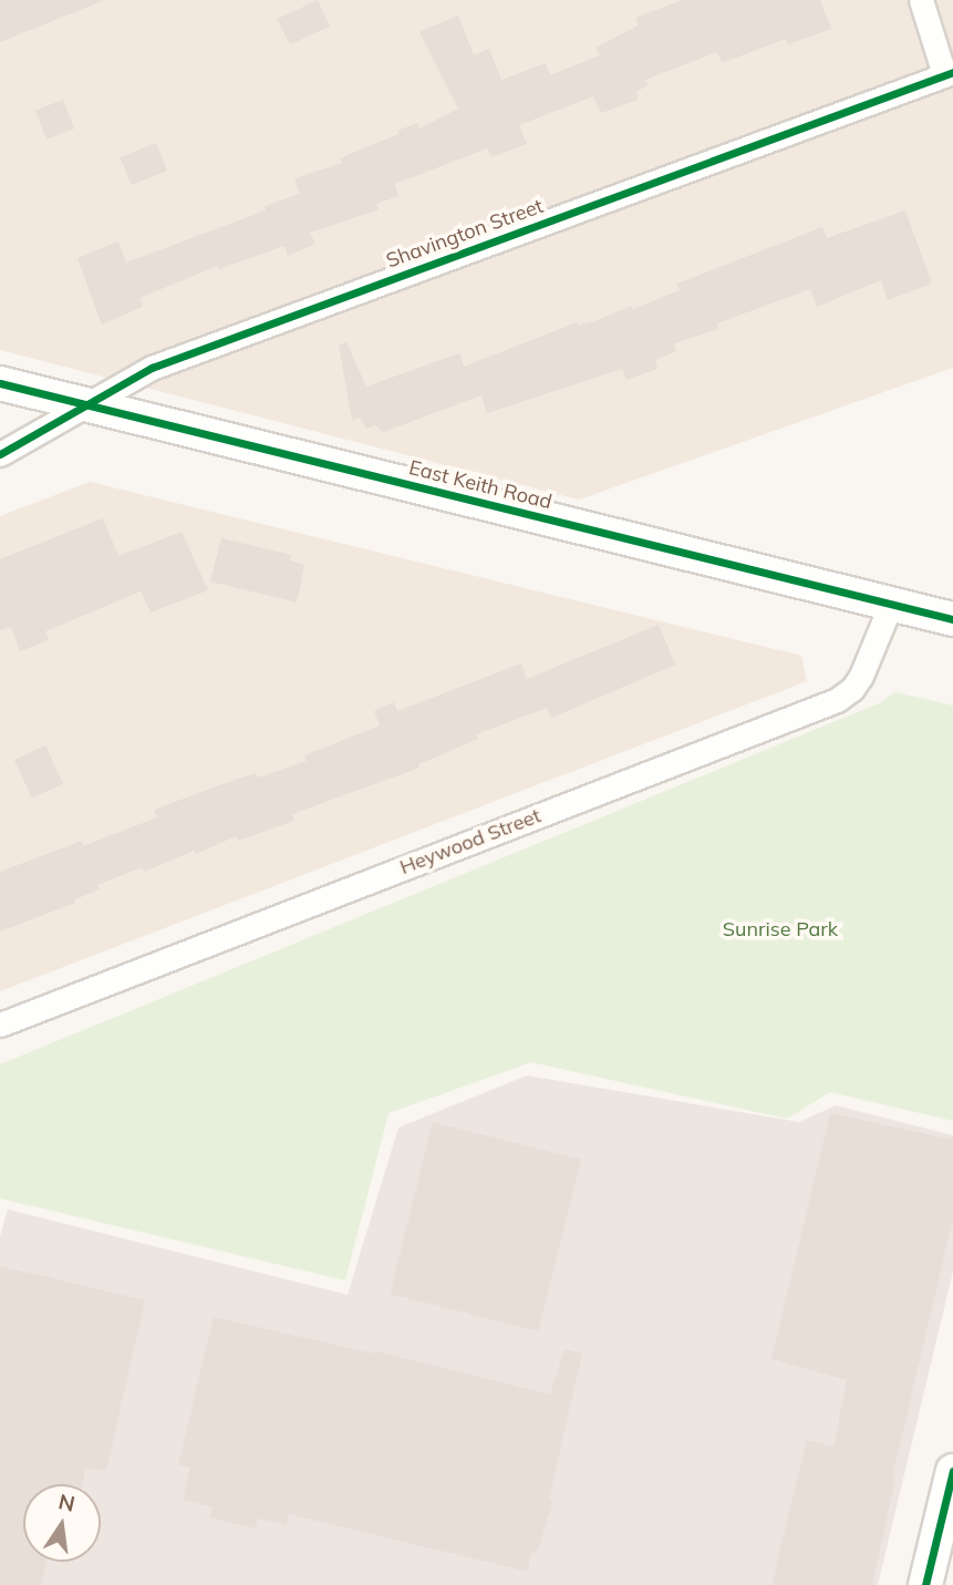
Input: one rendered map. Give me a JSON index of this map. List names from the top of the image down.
{
  "streets": {
    "main road": ["East Keith Road"],
    "street": ["Shavington Street", "Heywood Street"]
  },
  "crossings": [
    ["Shavington Street", "East Keith Road"],
    ["East Keith Road", "Heywood Street"]
  ],
  "parks": ["Sunrise Park"],
  "north": "top"
}
